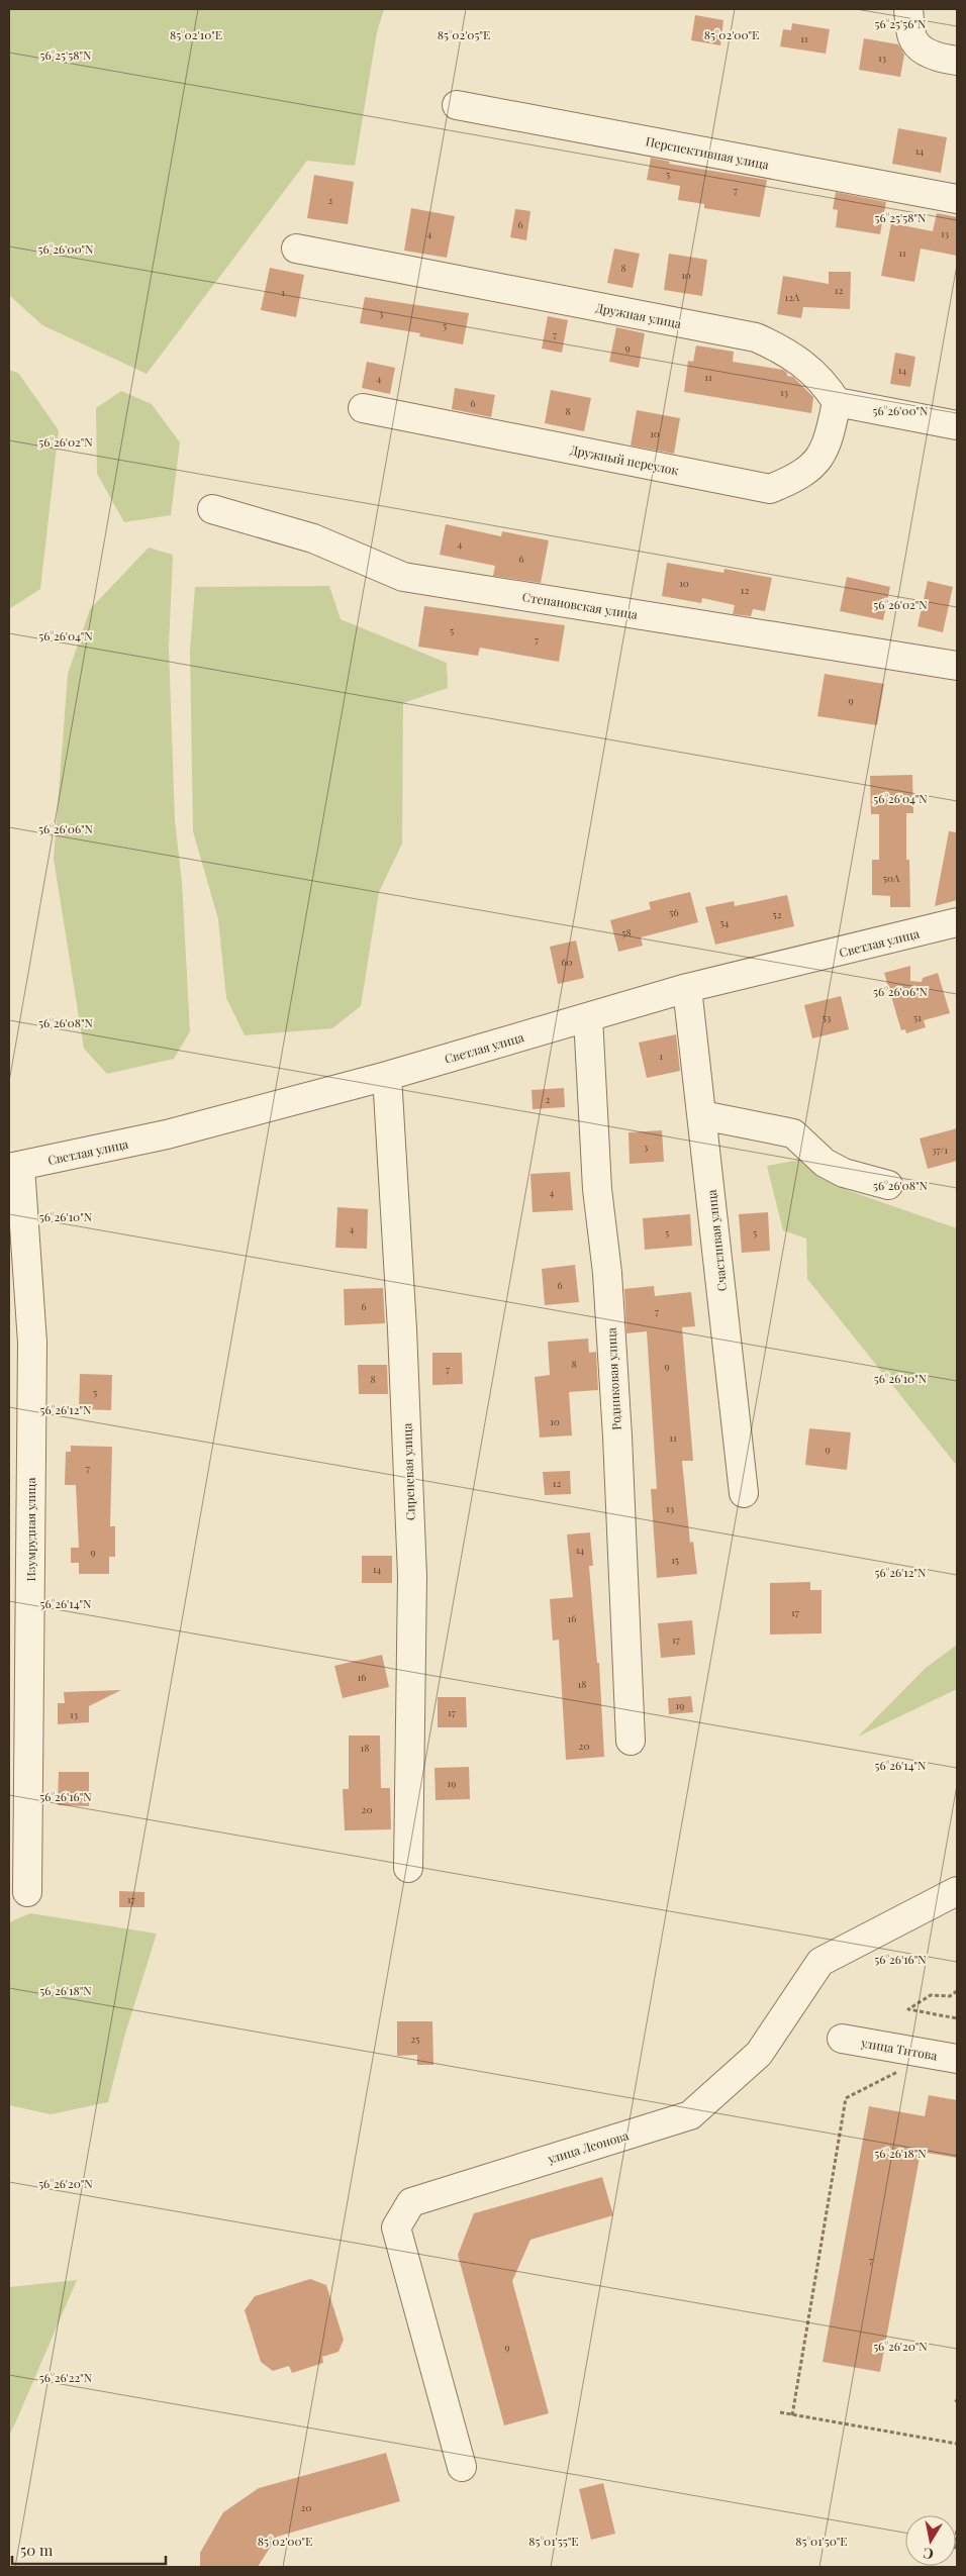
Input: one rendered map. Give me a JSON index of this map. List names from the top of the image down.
{
  "streets": {
    "street": [
      "Перспективная улица",
      "Дружная улица",
      "Дружный переулок",
      "Степановская улица",
      "Светлая улица",
      "Счастливая улица",
      "Родниковая улица",
      "Сиреневая улица",
      "Изумрудная улица",
      "улица Титова",
      "улица Леонова"
    ]
  },
  "crossings": [
    ["Дружная улица", "Дружный переулок"],
    ["Светлая улица", "Счастливая улица"],
    ["Светлая улица", "Родниковая улица"],
    ["Светлая улица", "Сиреневая улица"],
    ["Светлая улица", "Изумрудная улица"]
  ],
  "house_numbers": [
    "11",
    "13",
    "14",
    "5",
    "7",
    "2",
    "6",
    "4",
    "13",
    "11",
    "8",
    "10",
    "12",
    "1",
    "12А",
    "3",
    "5",
    "7",
    "9",
    "14",
    "11",
    "4",
    "13",
    "6",
    "8",
    "10",
    "4",
    "6",
    "10",
    "12",
    "5",
    "7",
    "9",
    "50А",
    "56",
    "52",
    "54",
    "58",
    "60",
    "53",
    "51",
    "1",
    "2",
    "3",
    "37/1",
    "4",
    "4",
    "5",
    "5",
    "6",
    "6",
    "7",
    "8",
    "9",
    "7",
    "8",
    "5",
    "10",
    "11",
    "9",
    "7",
    "12",
    "13",
    "14",
    "9",
    "15",
    "14",
    "17",
    "16",
    "17",
    "16",
    "18",
    "19",
    "17",
    "13",
    "20",
    "18",
    "19",
    "20",
    "17",
    "25",
    "7",
    "9",
    "20"
  ],
  "scale_bar": "50 m",
  "north": "bottom",
  "coordinates": [
    "56°25'56\"N",
    "85°02'10\"E",
    "85°02'05\"E",
    "85°02'00\"E",
    "56°25'58\"N",
    "56°26'00\"N",
    "56°26'02\"N",
    "56°26'04\"N",
    "56°26'06\"N",
    "56°26'08\"N",
    "56°26'10\"N",
    "56°26'12\"N",
    "56°26'14\"N",
    "56°26'16\"N",
    "56°26'18\"N",
    "56°26'20\"N",
    "56°26'22\"N",
    "85°01'55\"E",
    "85°01'50\"E"
  ]
}
